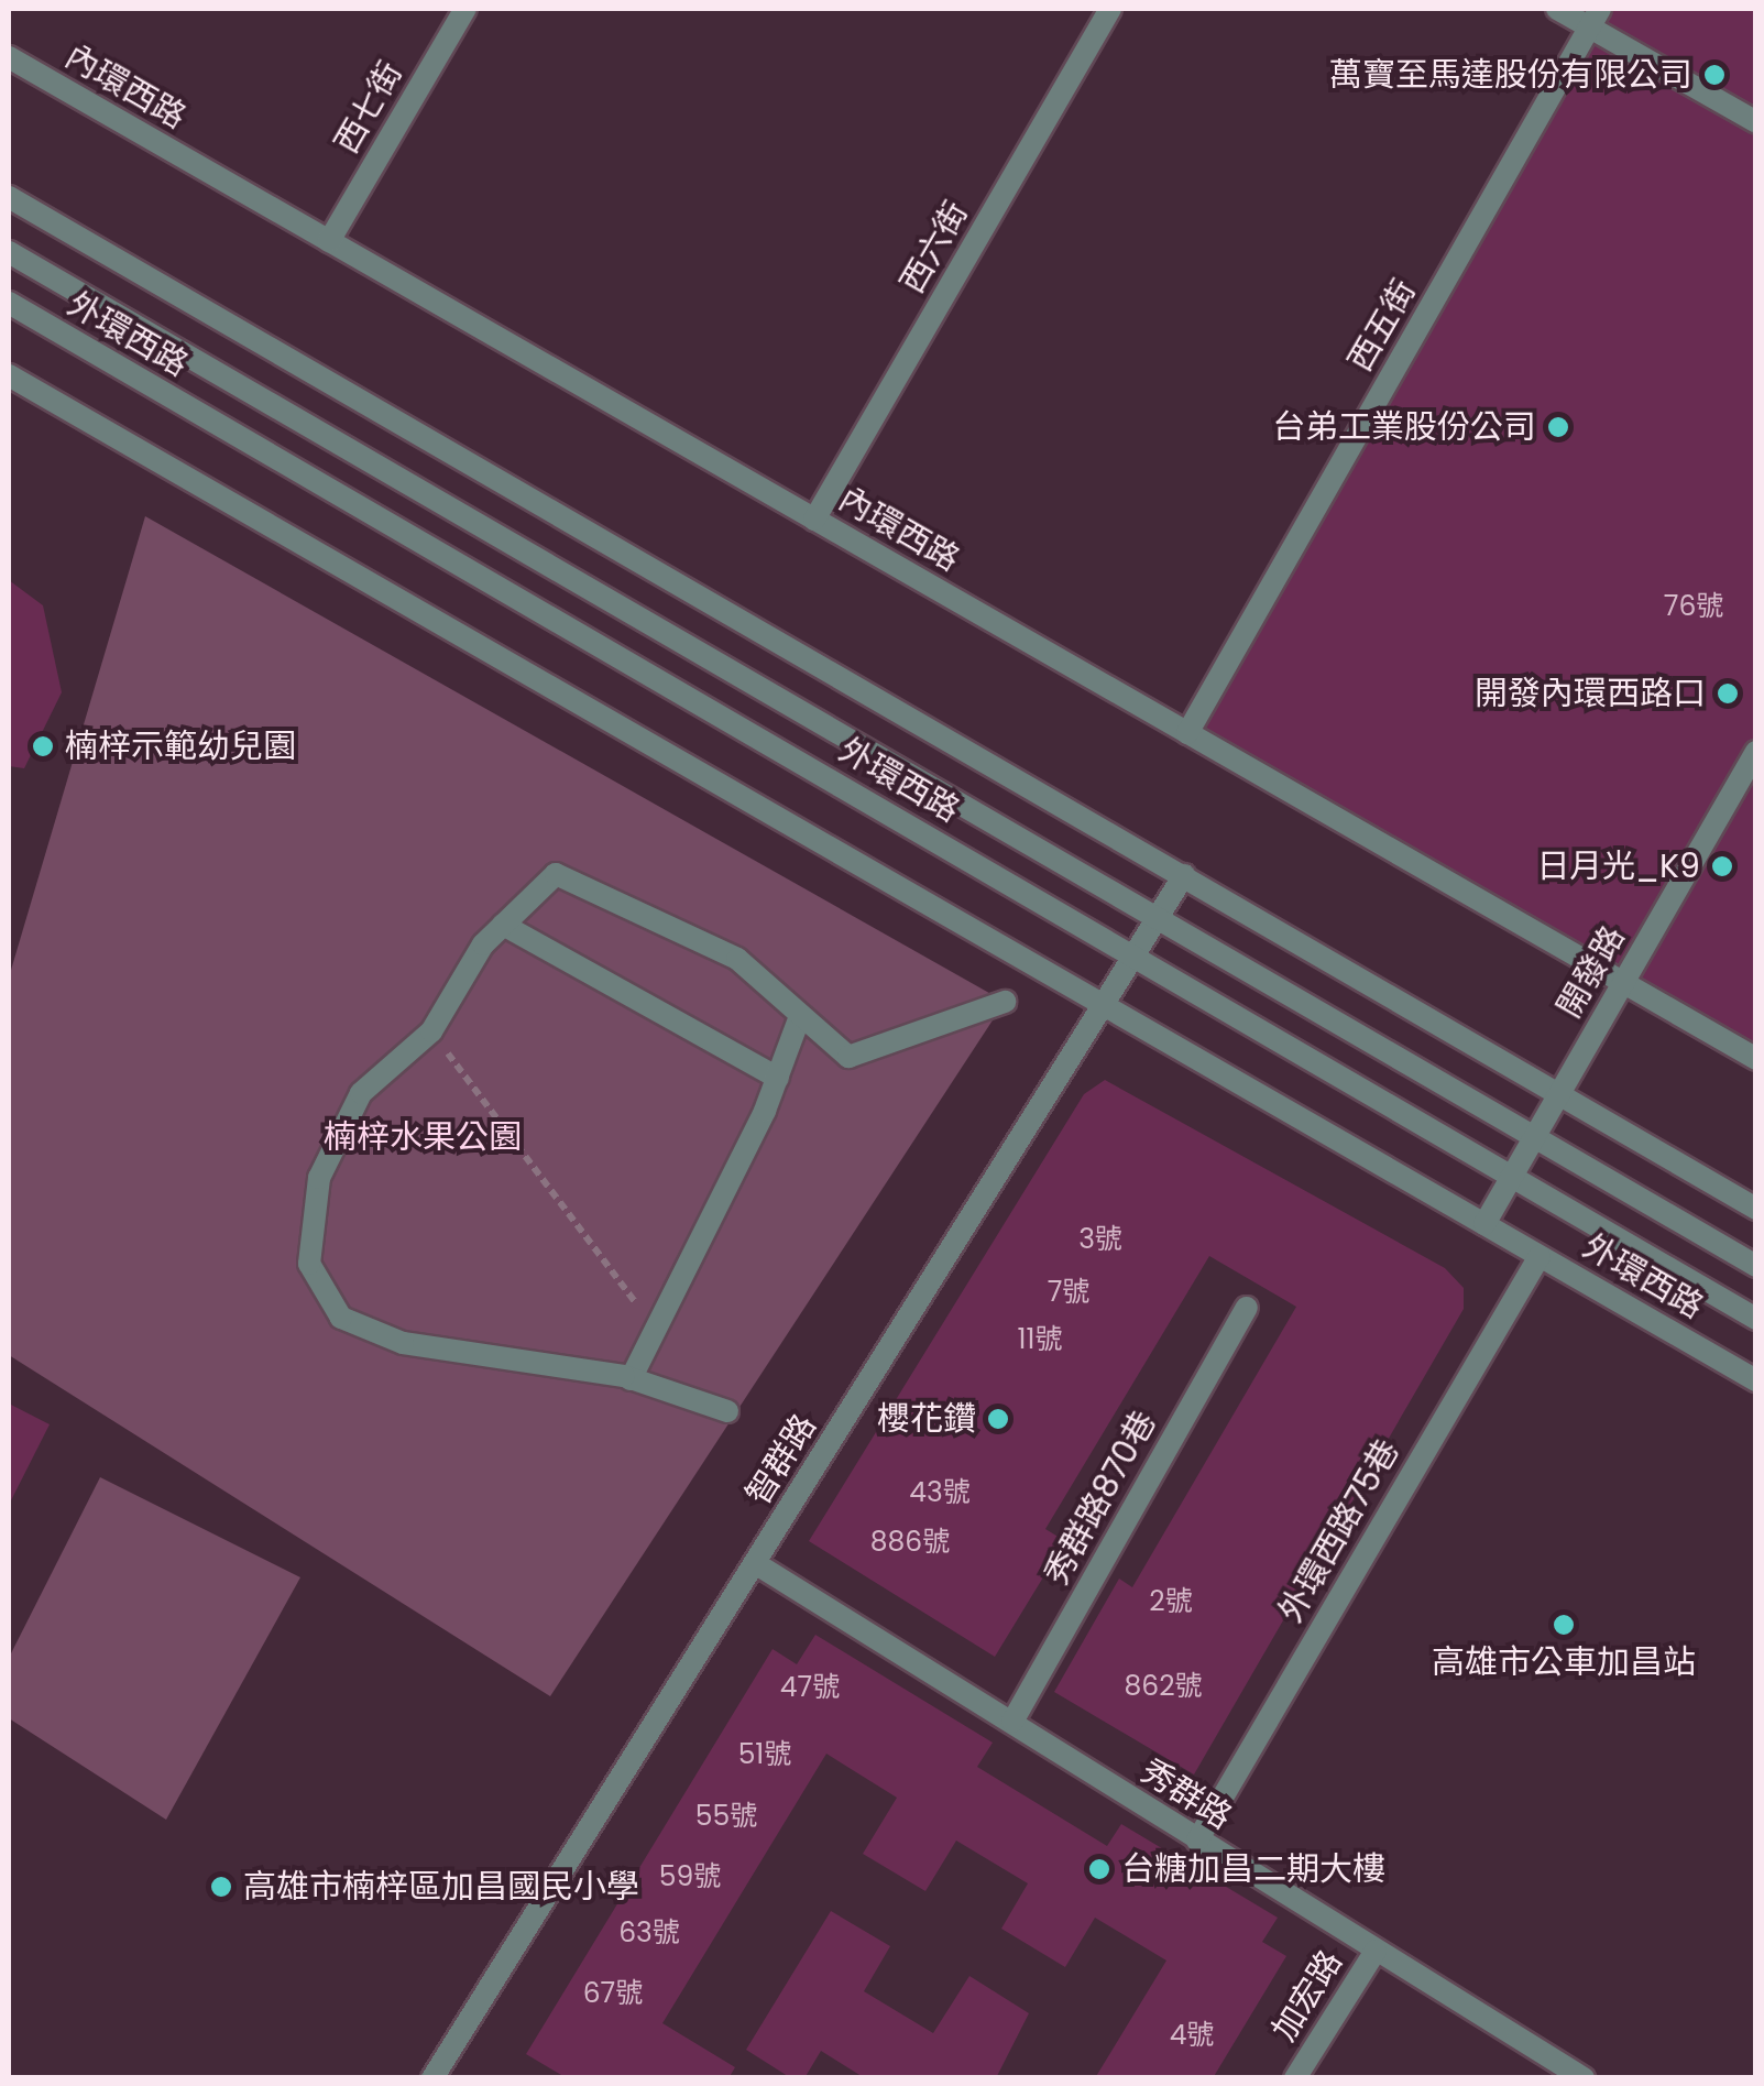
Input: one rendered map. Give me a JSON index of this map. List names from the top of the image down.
{
  "streets": {
    "street": [
      "內環西路",
      "西七街",
      "西六街",
      "西五街",
      "外環西路",
      "開發路",
      "智群路",
      "秀群路870巷",
      "外環西路75巷",
      "秀群路",
      "加宏路"
    ]
  },
  "crossings": [
    ["內環西路", "西七街"],
    ["內環西路", "西六街"],
    ["內環西路", "西五街"],
    ["內環西路", "開發路"],
    ["外環西路", "開發路"],
    ["外環西路", "智群路"],
    ["外環西路", "外環西路75巷"],
    ["智群路", "秀群路"],
    ["秀群路870巷", "秀群路"],
    ["外環西路75巷", "秀群路"],
    ["秀群路", "加宏路"]
  ],
  "parks": ["楠梓水果公園"],
  "places": [
    "萬寶至馬達股份有限公司",
    "台弟工業股份公司",
    "開發內環西路口",
    "楠梓示範幼兒園",
    "日月光_K9",
    "櫻花鑽",
    "高雄市公車加昌站",
    "台糖加昌二期大樓",
    "高雄市楠梓區加昌國民小學"
  ],
  "house_numbers": [
    "76號",
    "3號",
    "7號",
    "11號",
    "43號",
    "886號",
    "2號",
    "862號",
    "47號",
    "51號",
    "55號",
    "59號",
    "63號",
    "67號",
    "4號"
  ]
}
